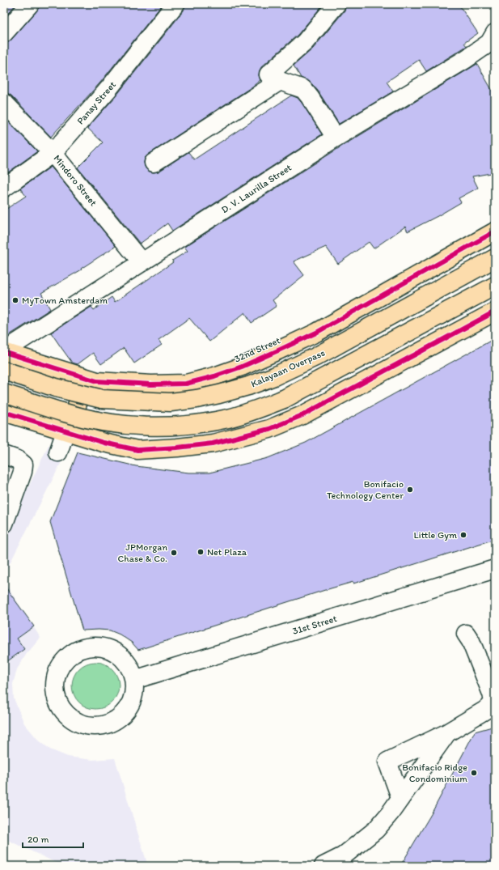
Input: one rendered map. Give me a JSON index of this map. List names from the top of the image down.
{
  "streets": {
    "main road": ["32nd Street", "Kalayaan Overpass"],
    "street": [
      "Panay Street",
      "Mindoro Street",
      "D. V. Laurilla Street",
      "31st Street"
    ]
  },
  "crossings": [
    ["Panay Street", "Mindoro Street"],
    ["Mindoro Street", "D. V. Laurilla Street"],
    ["D. V. Laurilla Street", "32nd Street"]
  ],
  "places": [
    "MyTown Amsterdam",
    "Bonifacio Technology Center",
    "Little Gym",
    "Net Plaza",
    "JPMorgan Chase & Co.",
    "Bonifacio Ridge Condominium"
  ],
  "scale_bar": "20 m"
}
